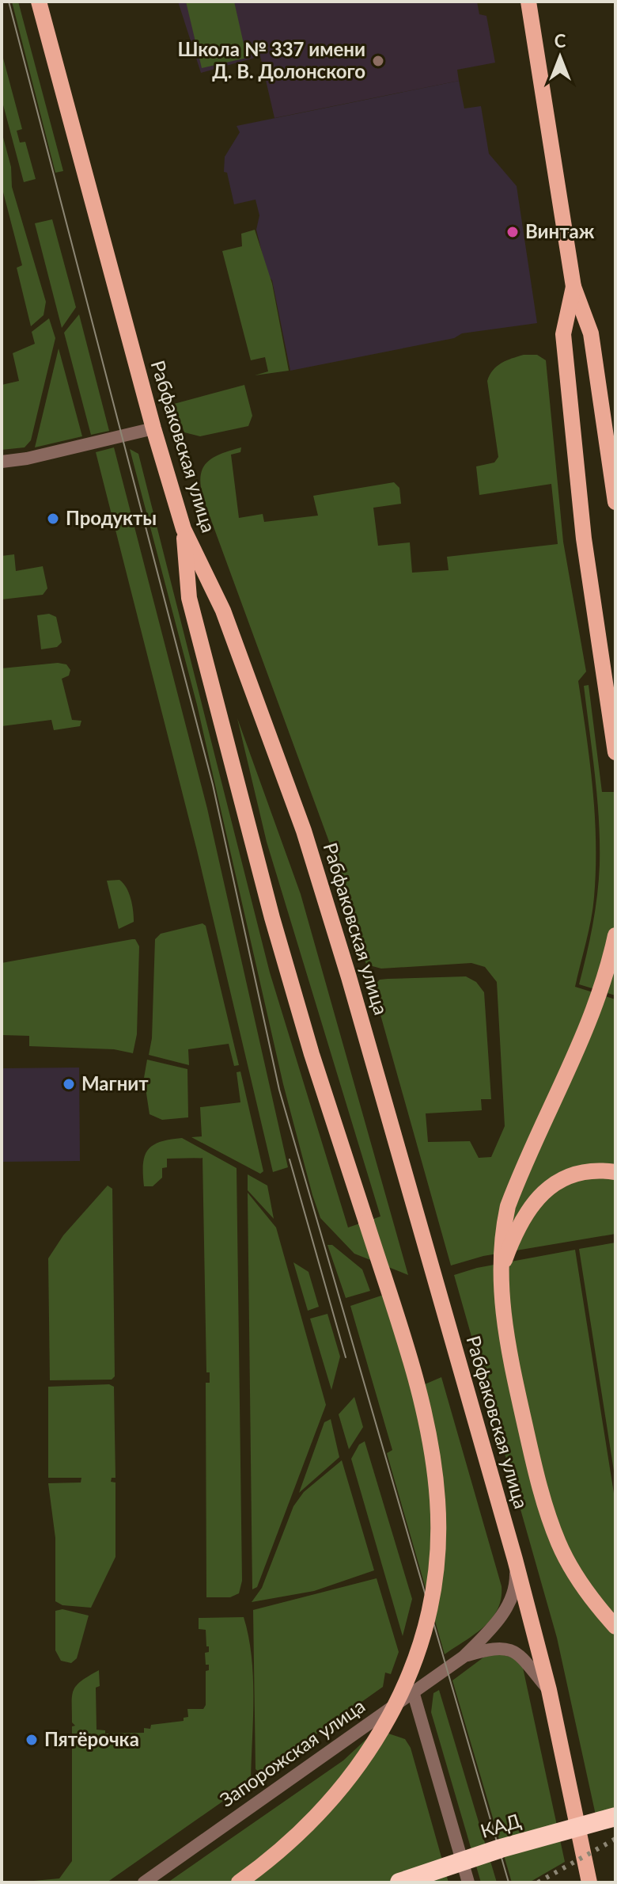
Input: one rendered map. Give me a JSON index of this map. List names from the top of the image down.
{
  "streets": {
    "highway": ["КАД"],
    "main road": ["Рабфаковская улица"],
    "street": ["Запорожская улица"]
  },
  "places": [
    "Школа № 337 имени Д. В. Долонского",
    "Винтаж",
    "Продукты",
    "Магнит",
    "Пятёрочка"
  ],
  "north": "top"
}
